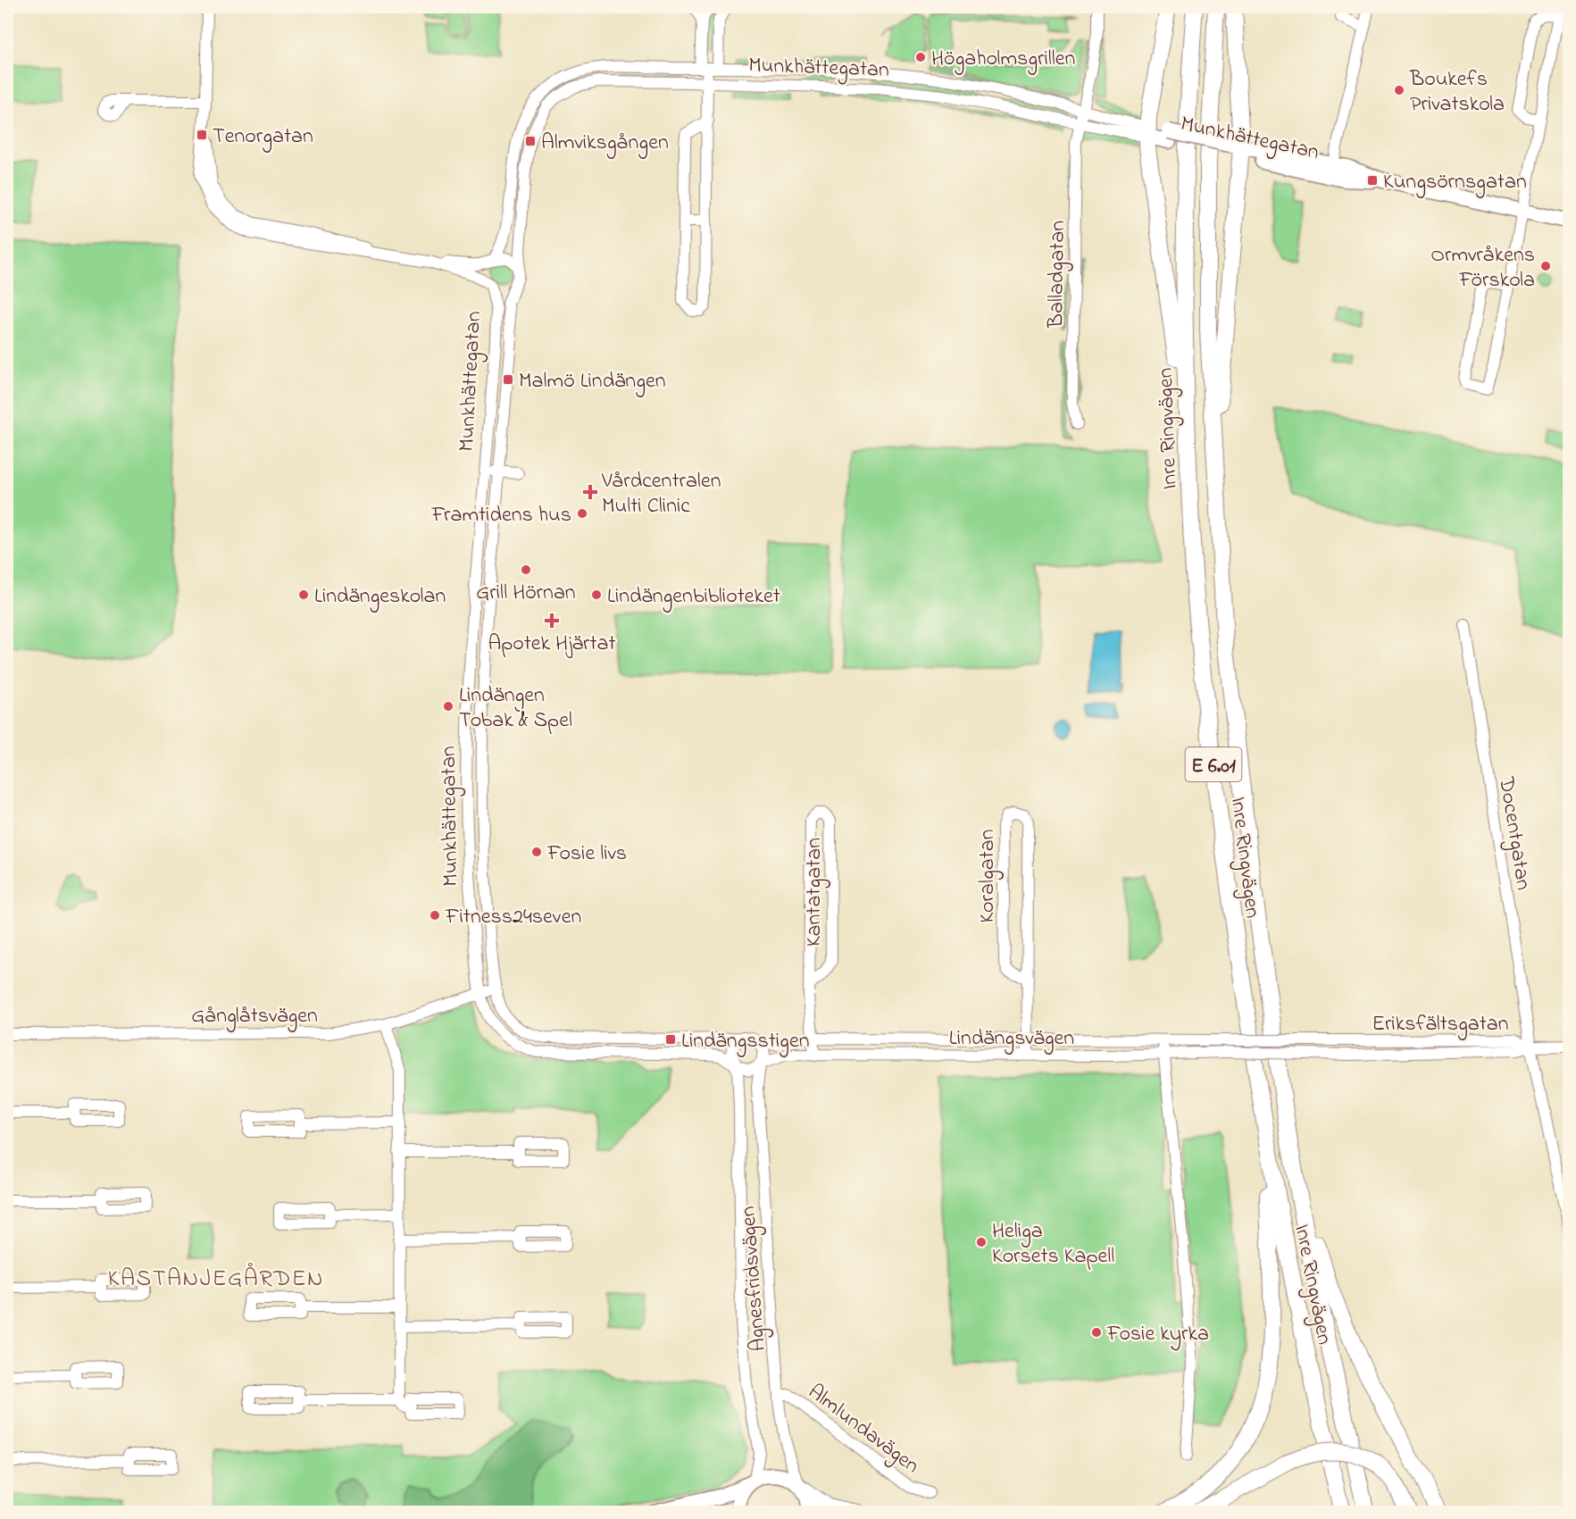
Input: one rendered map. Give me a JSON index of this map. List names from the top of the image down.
{
  "streets": {
    "highway": ["Inre Ringvägen", "E 6.01"],
    "main road": ["Munkhättegatan"],
    "street": [
      "Balladgatan",
      "Docentgatan",
      "Koralgatan",
      "Kantatgatan",
      "Gånglåtsvägen",
      "Eriksfältsgatan",
      "Lindängsvägen",
      "Agnesfridsvägen",
      "Almlundavägen"
    ]
  },
  "crossings": [
    ["Munkhättegatan", "Balladgatan"],
    ["Munkhättegatan", "Gånglåtsvägen"],
    ["Munkhättegatan", "Lindängsvägen"],
    ["Docentgatan", "Eriksfältsgatan"],
    ["Koralgatan", "Lindängsvägen"],
    ["Kantatgatan", "Lindängsvägen"],
    ["Gånglåtsvägen", "Lindängsvägen"],
    ["Eriksfältsgatan", "Lindängsvägen"],
    ["Lindängsvägen", "Agnesfridsvägen"],
    ["Agnesfridsvägen", "Almlundavägen"]
  ],
  "districts": ["KASTANJEGÅRDEN"],
  "places": {
    "other": [
      "Högaholmsgrillen",
      "Boukefs Privatskola",
      "Ormvråkens Förskola",
      "Framtidens hus",
      "Grill Hörnan",
      "Lindängeskolan",
      "Lindängenbiblioteket",
      "Lindängen Tobak & Spel",
      "Fosie livs",
      "Fitness24seven",
      "Heliga Korsets Kapell",
      "Fosie kyrka"
    ],
    "transit": [
      "Tenorgatan",
      "Almviksgången",
      "Kungsörnsgatan",
      "Malmö Lindängen",
      "Lindängsstigen"
    ],
    "health": ["Vårdcentralen Multi Clinic", "Apotek Hjärtat"]
  }
}
